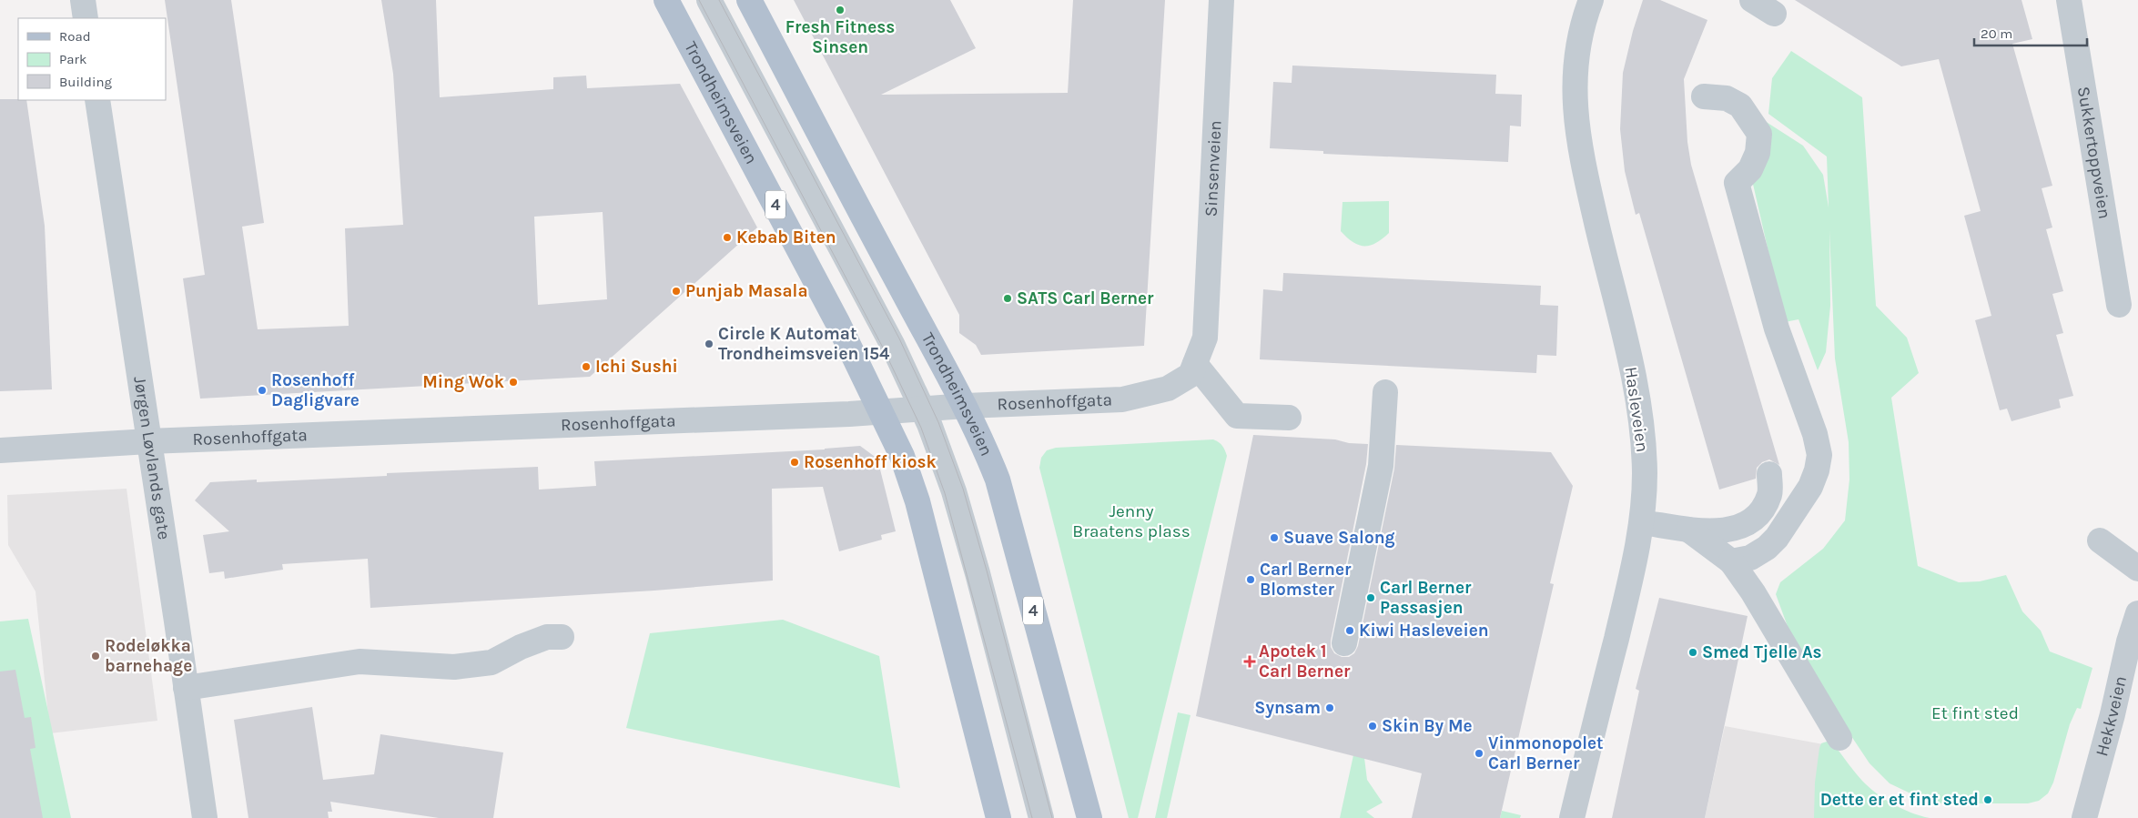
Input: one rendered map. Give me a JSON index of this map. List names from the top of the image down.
{
  "streets": {
    "main road": ["Trondheimsveien", "4"],
    "street": [
      "Sukkertoppveien",
      "Sinsenveien",
      "Rosenhoffgata",
      "Hasleveien",
      "Jørgen Løvlands gate",
      "Hekkveien"
    ]
  },
  "crossings": [
    ["Trondheimsveien", "Rosenhoffgata"],
    ["Sinsenveien", "Rosenhoffgata"],
    ["Rosenhoffgata", "Jørgen Løvlands gate"]
  ],
  "parks": ["Jenny Braatens plass", "Et fint sted"],
  "places": {
    "other": [
      "Fresh Fitness Sinsen",
      "Kebab Biten",
      "Punjab Masala",
      "SATS Carl Berner",
      "Circle K Automat Trondheimsveien 154",
      "Ichi Sushi",
      "Ming Wok",
      "Rosenhoff Dagligvare",
      "Rosenhoff kiosk",
      "Suave Salong",
      "Carl Berner Blomster",
      "Carl Berner Passasjen",
      "Kiwi Hasleveien",
      "Smed Tjelle As",
      "Rodeløkka barnehage",
      "Synsam",
      "Skin By Me",
      "Vinmonopolet Carl Berner",
      "Dette er et fint sted"
    ],
    "health": ["Apotek 1 Carl Berner"]
  },
  "legend": ["Road", "Park", "Building"],
  "scale_bar": "20 m"
}
